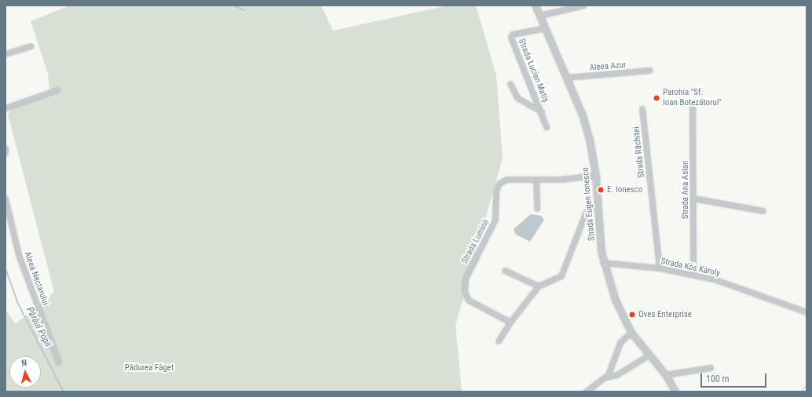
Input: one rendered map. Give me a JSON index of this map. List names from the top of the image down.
{
  "streets": {
    "street": [
      "Aleea Azur",
      "Strada Lucian Matiș",
      "Strada Răchitei",
      "Strada Ana Aslan",
      "Strada Eugen Ionesco",
      "Strada Luminii",
      "Strada Kós Károly",
      "Aleea Nectarului"
    ]
  },
  "crossings": [
    ["Aleea Azur", "Strada Eugen Ionesco"],
    ["Strada Lucian Matiș", "Strada Eugen Ionesco"],
    ["Strada Răchitei", "Strada Kós Károly"],
    ["Strada Ana Aslan", "Strada Kós Károly"],
    ["Strada Eugen Ionesco", "Strada Luminii"],
    ["Strada Eugen Ionesco", "Strada Kós Károly"]
  ],
  "water": ["Pârâul Popii"],
  "parks": ["Pădurea Făget"],
  "places": ["Parohia \"Sf. Ioan Botezătorul\"", "E. Ionesco", "Oves Enterprise"],
  "scale_bar": "100 m",
  "north": "top"
}
